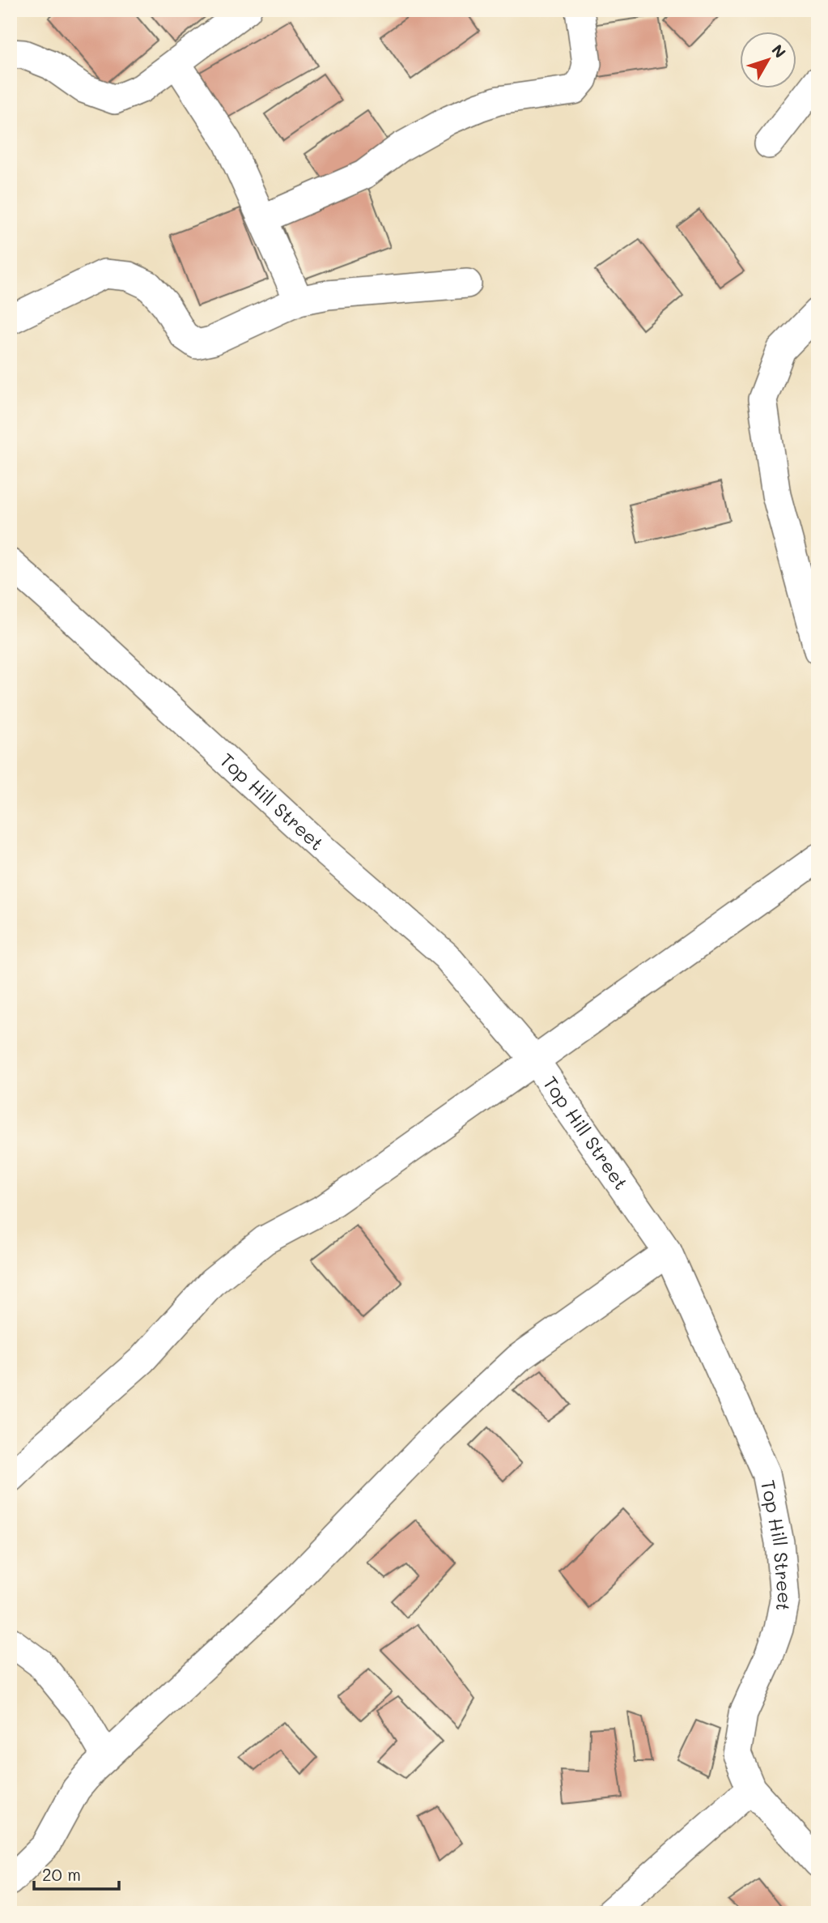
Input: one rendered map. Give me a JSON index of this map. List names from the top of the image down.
{
  "streets": {
    "street": ["Top Hill Street"]
  },
  "scale_bar": "20 m",
  "north": "top right"
}
